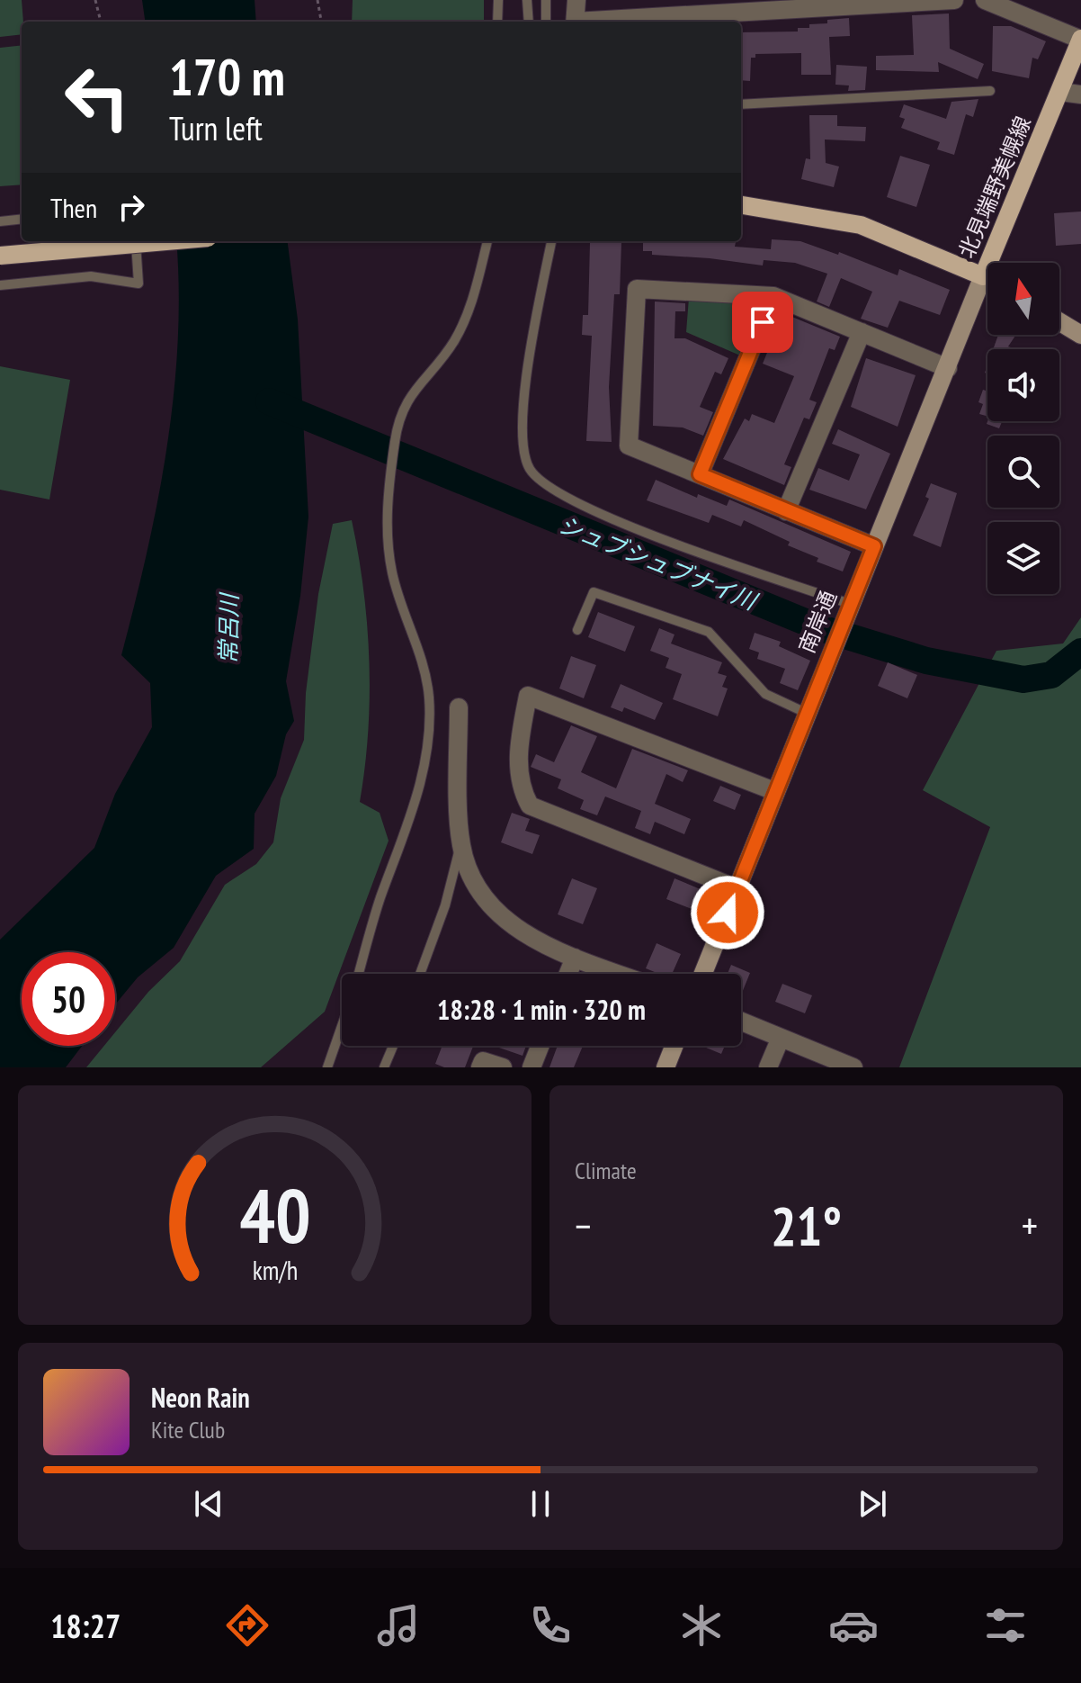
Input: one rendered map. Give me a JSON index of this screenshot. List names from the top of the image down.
{
  "streets": {
    "main road": ["北見端野美幌線", "南岸通"]
  },
  "crossings": [
    ["北見端野美幌線", "南岸通"]
  ],
  "water": ["シュブシュブナイ川", "常呂川"],
  "north": "top",
  "page": {
    "turn": ["170 m", "Turn left"],
    "then": "Then",
    "limit": "50",
    "trip": "18:28 · 1 min · 320 m",
    "tile": "Climate",
    "heat": ["−", "21°", "+"],
    "song": ["Neon Rain", "Kite Club"],
    "tabs": "18:27",
    "gauge": ["40", "km/h"]
  }
}
